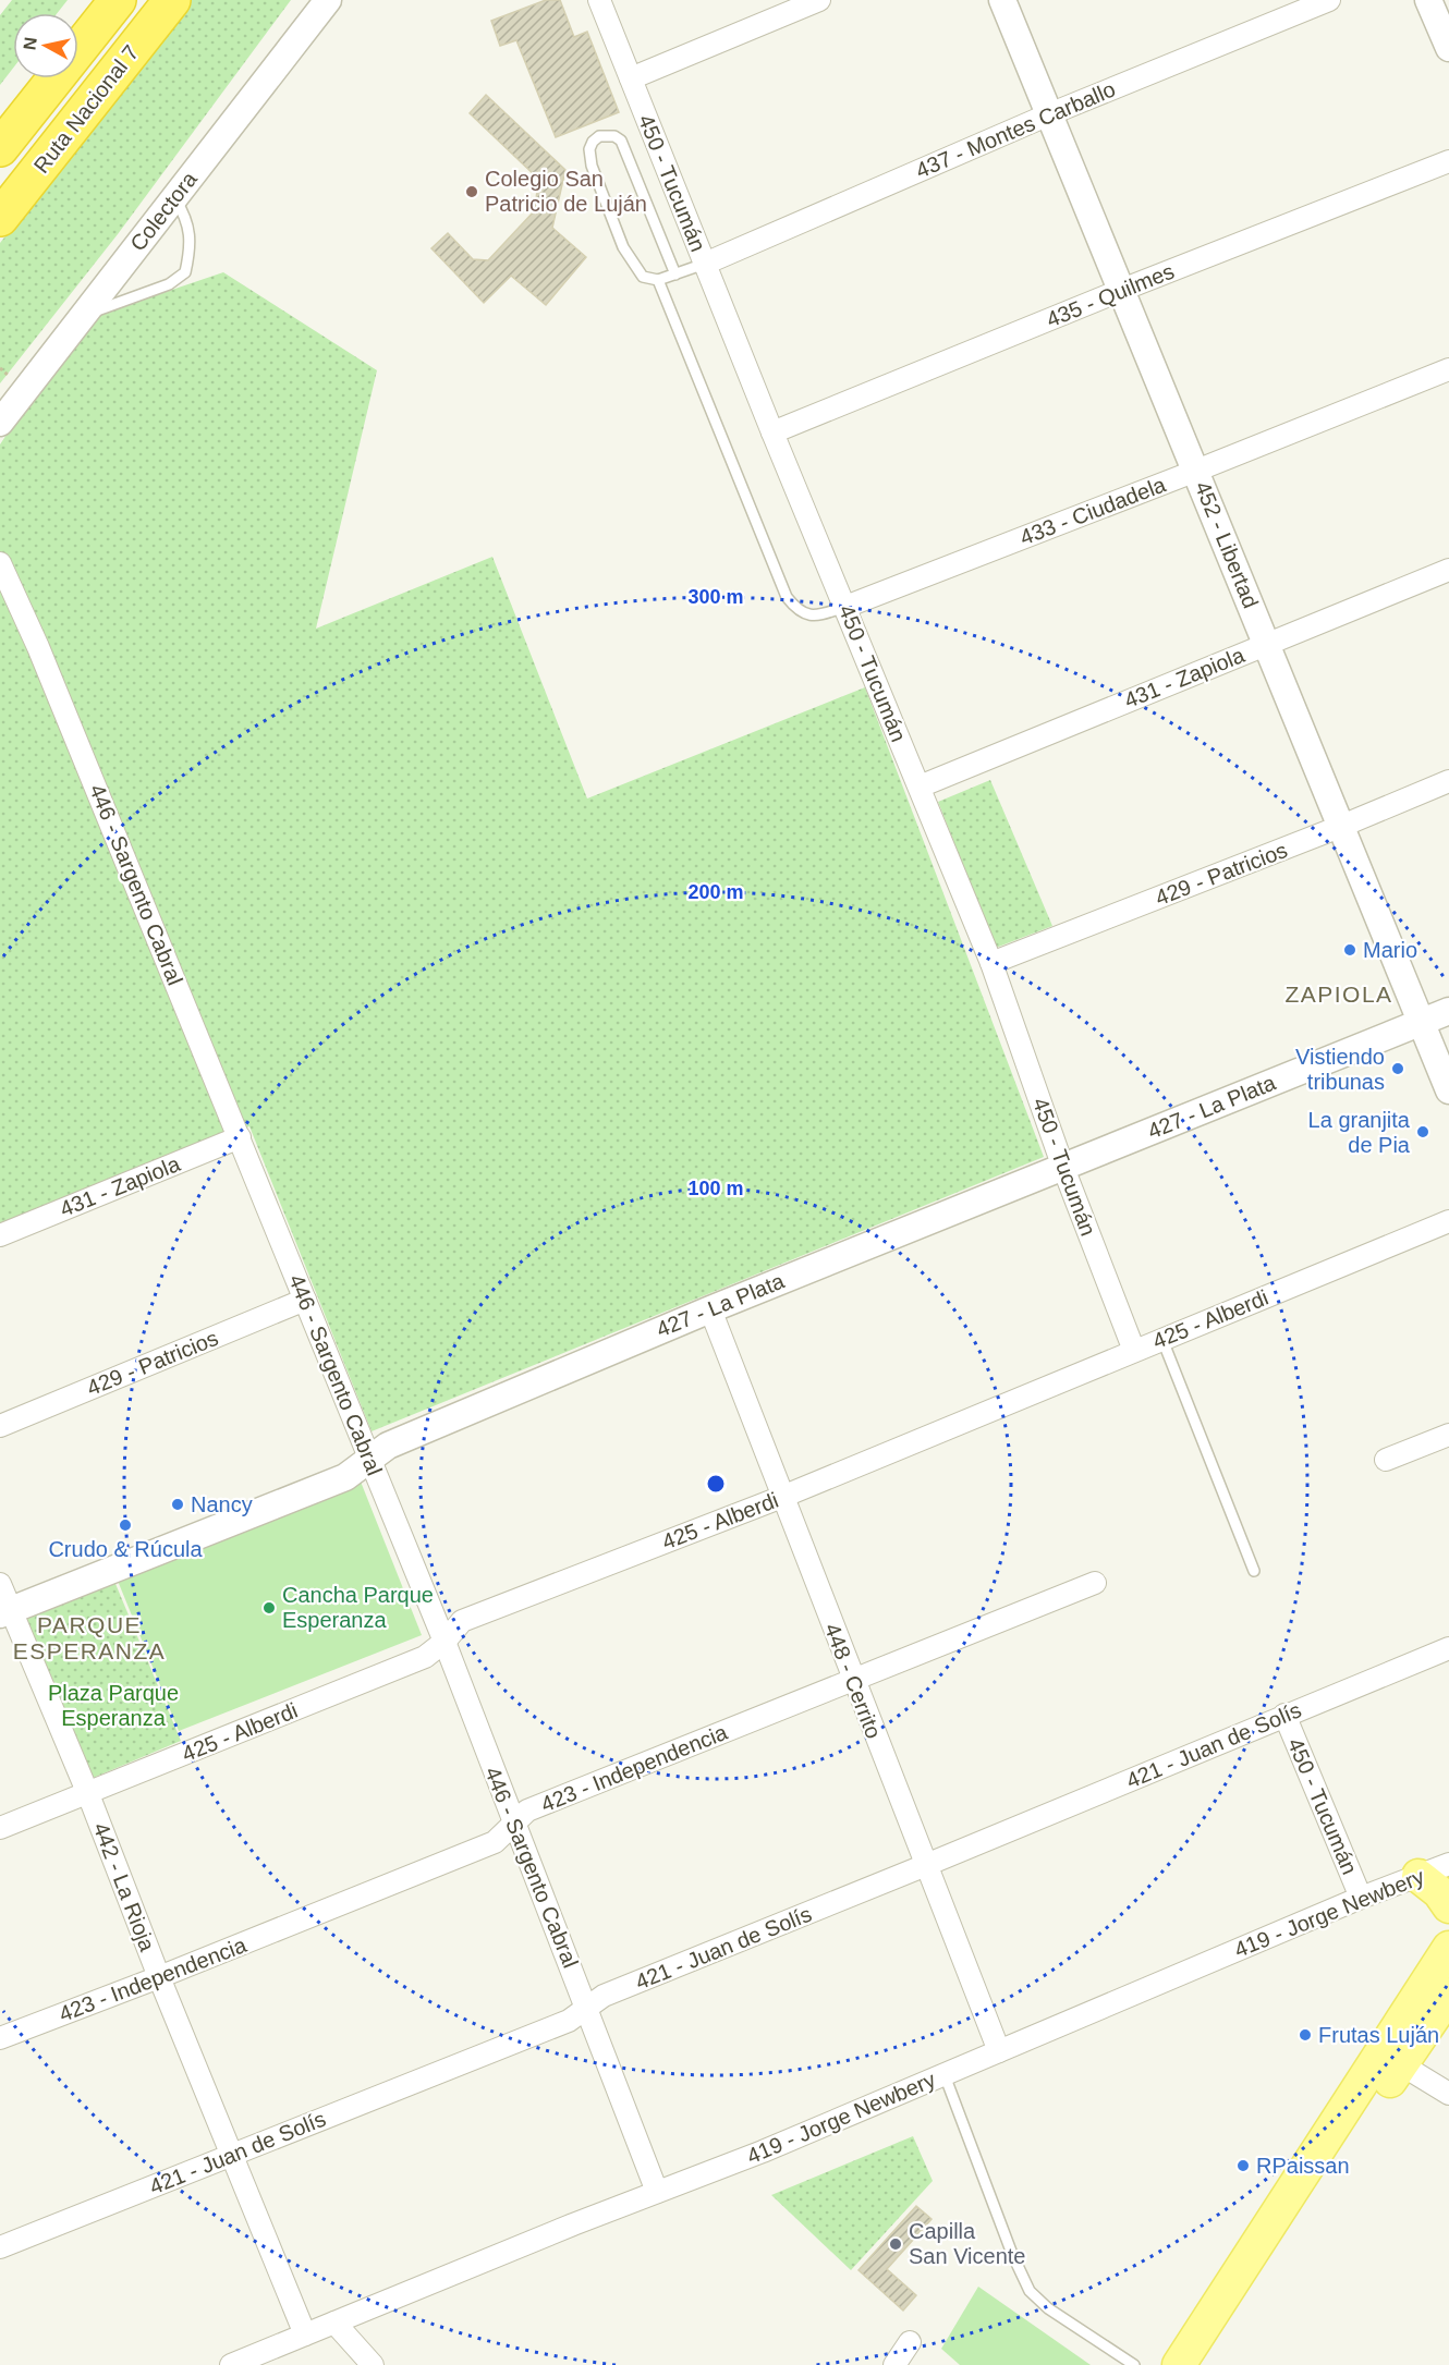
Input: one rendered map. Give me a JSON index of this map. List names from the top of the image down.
{
  "streets": {
    "highway": ["Ruta Nacional 7"],
    "street": [
      "437 - Montes Carballo",
      "450 - Tucumán",
      "Colectora",
      "435 - Quilmes",
      "433 - Ciudadela",
      "452 - Libertad",
      "431 - Zapiola",
      "429 - Patricios",
      "446 - Sargento Cabral",
      "427 - La Plata",
      "425 - Alberdi",
      "448 - Cerrito",
      "421 - Juan de Solís",
      "423 - Independencia",
      "442 - La Rioja",
      "419 - Jorge Newbery"
    ]
  },
  "crossings": [
    ["437 - Montes Carballo", "450 - Tucumán"],
    ["437 - Montes Carballo", "452 - Libertad"],
    ["450 - Tucumán", "435 - Quilmes"],
    ["450 - Tucumán", "433 - Ciudadela"],
    ["450 - Tucumán", "431 - Zapiola"],
    ["450 - Tucumán", "429 - Patricios"],
    ["450 - Tucumán", "427 - La Plata"],
    ["450 - Tucumán", "425 - Alberdi"],
    ["450 - Tucumán", "421 - Juan de Solís"],
    ["450 - Tucumán", "419 - Jorge Newbery"],
    ["435 - Quilmes", "452 - Libertad"],
    ["433 - Ciudadela", "452 - Libertad"],
    ["452 - Libertad", "431 - Zapiola"],
    ["452 - Libertad", "429 - Patricios"],
    ["452 - Libertad", "427 - La Plata"],
    ["431 - Zapiola", "446 - Sargento Cabral"],
    ["429 - Patricios", "446 - Sargento Cabral"],
    ["446 - Sargento Cabral", "427 - La Plata"],
    ["446 - Sargento Cabral", "425 - Alberdi"],
    ["446 - Sargento Cabral", "421 - Juan de Solís"],
    ["446 - Sargento Cabral", "423 - Independencia"],
    ["446 - Sargento Cabral", "419 - Jorge Newbery"],
    ["427 - La Plata", "448 - Cerrito"],
    ["427 - La Plata", "442 - La Rioja"],
    ["425 - Alberdi", "448 - Cerrito"],
    ["425 - Alberdi", "442 - La Rioja"],
    ["448 - Cerrito", "421 - Juan de Solís"],
    ["448 - Cerrito", "423 - Independencia"],
    ["448 - Cerrito", "419 - Jorge Newbery"],
    ["421 - Juan de Solís", "442 - La Rioja"],
    ["423 - Independencia", "442 - La Rioja"],
    ["442 - La Rioja", "419 - Jorge Newbery"]
  ],
  "districts": ["ZAPIOLA", "PARQUE ESPERANZA"],
  "parks": ["Plaza Parque Esperanza"],
  "places": [
    "Colegio San Patricio de Luján",
    "Mario",
    "Vistiendo tribunas",
    "La granjita de Pia",
    "Nancy",
    "Crudo & Rúcula",
    "Cancha Parque Esperanza",
    "Frutas Luján",
    "RPaissan",
    "Capilla San Vicente"
  ],
  "north": "left",
  "rings": ["300 m", "200 m", "100 m"]
}
